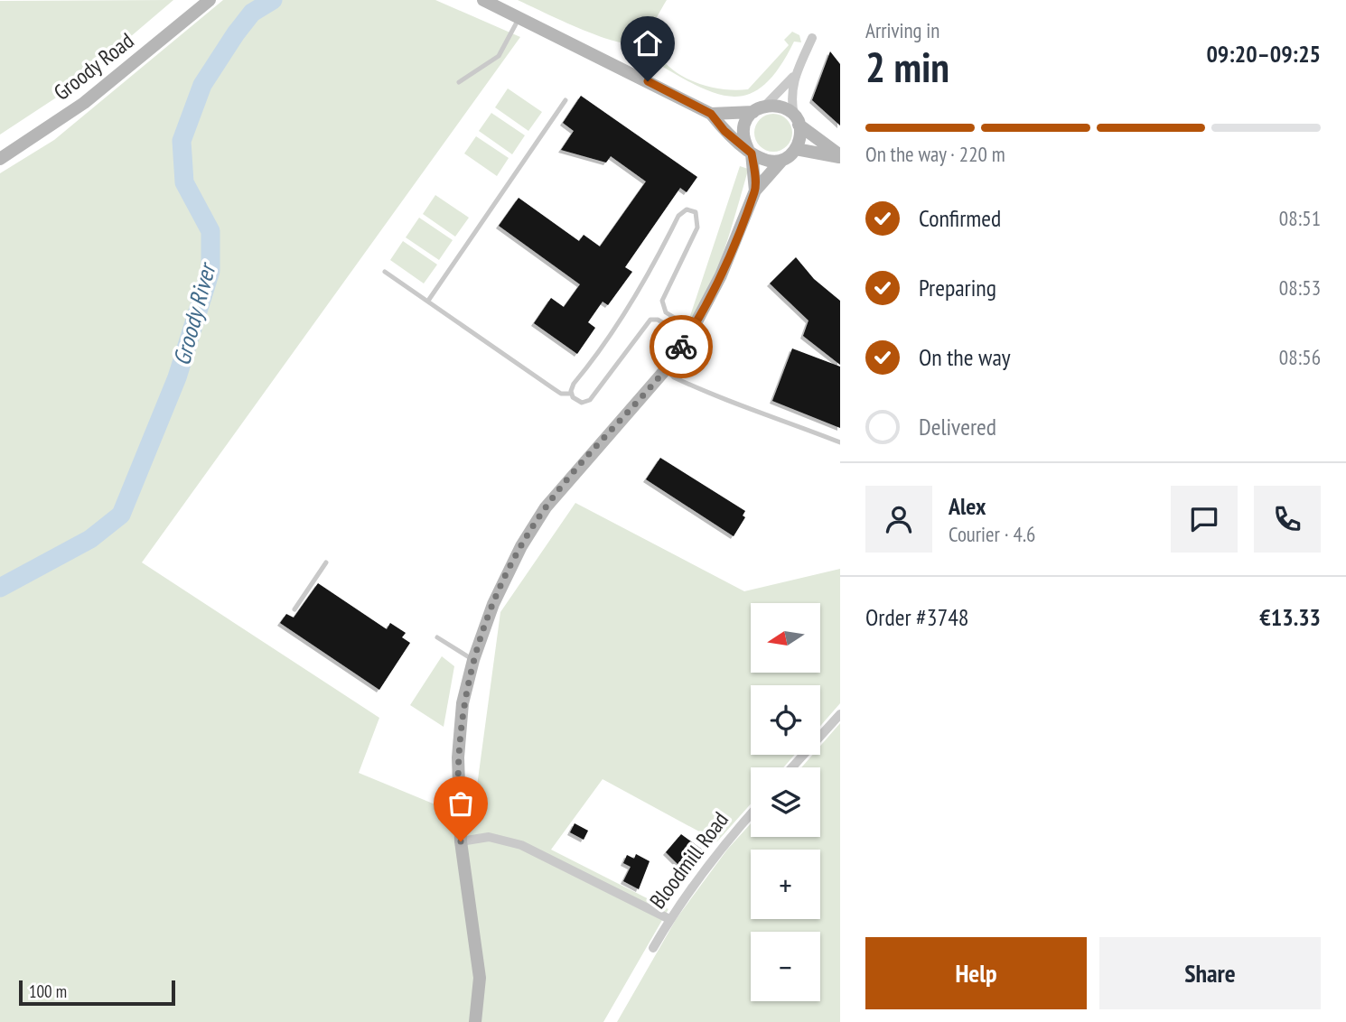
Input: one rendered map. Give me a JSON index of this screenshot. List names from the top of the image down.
{
  "streets": {
    "street": ["Groody Road", "Bloodmill Road"]
  },
  "water": ["Groody River"],
  "scale_bar": "100 m",
  "north": "left",
  "page": {
    "heading": ["2 min", "Arriving in", "09:20–09:25"],
    "panel": [
      "Alex",
      "Courier · 4.6",
      "Order #3748",
      "€13.33"
    ],
    "bar": "On the way · 220 m",
    "list": [
      ["Confirmed", "08:51"],
      ["Preparing", "08:53"],
      ["On the way", "08:56"],
      "Delivered"
    ],
    "map_buttons": ["+", "−"],
    "buttons": ["Help", "Share"],
    "scale": "100 m"
  }
}
